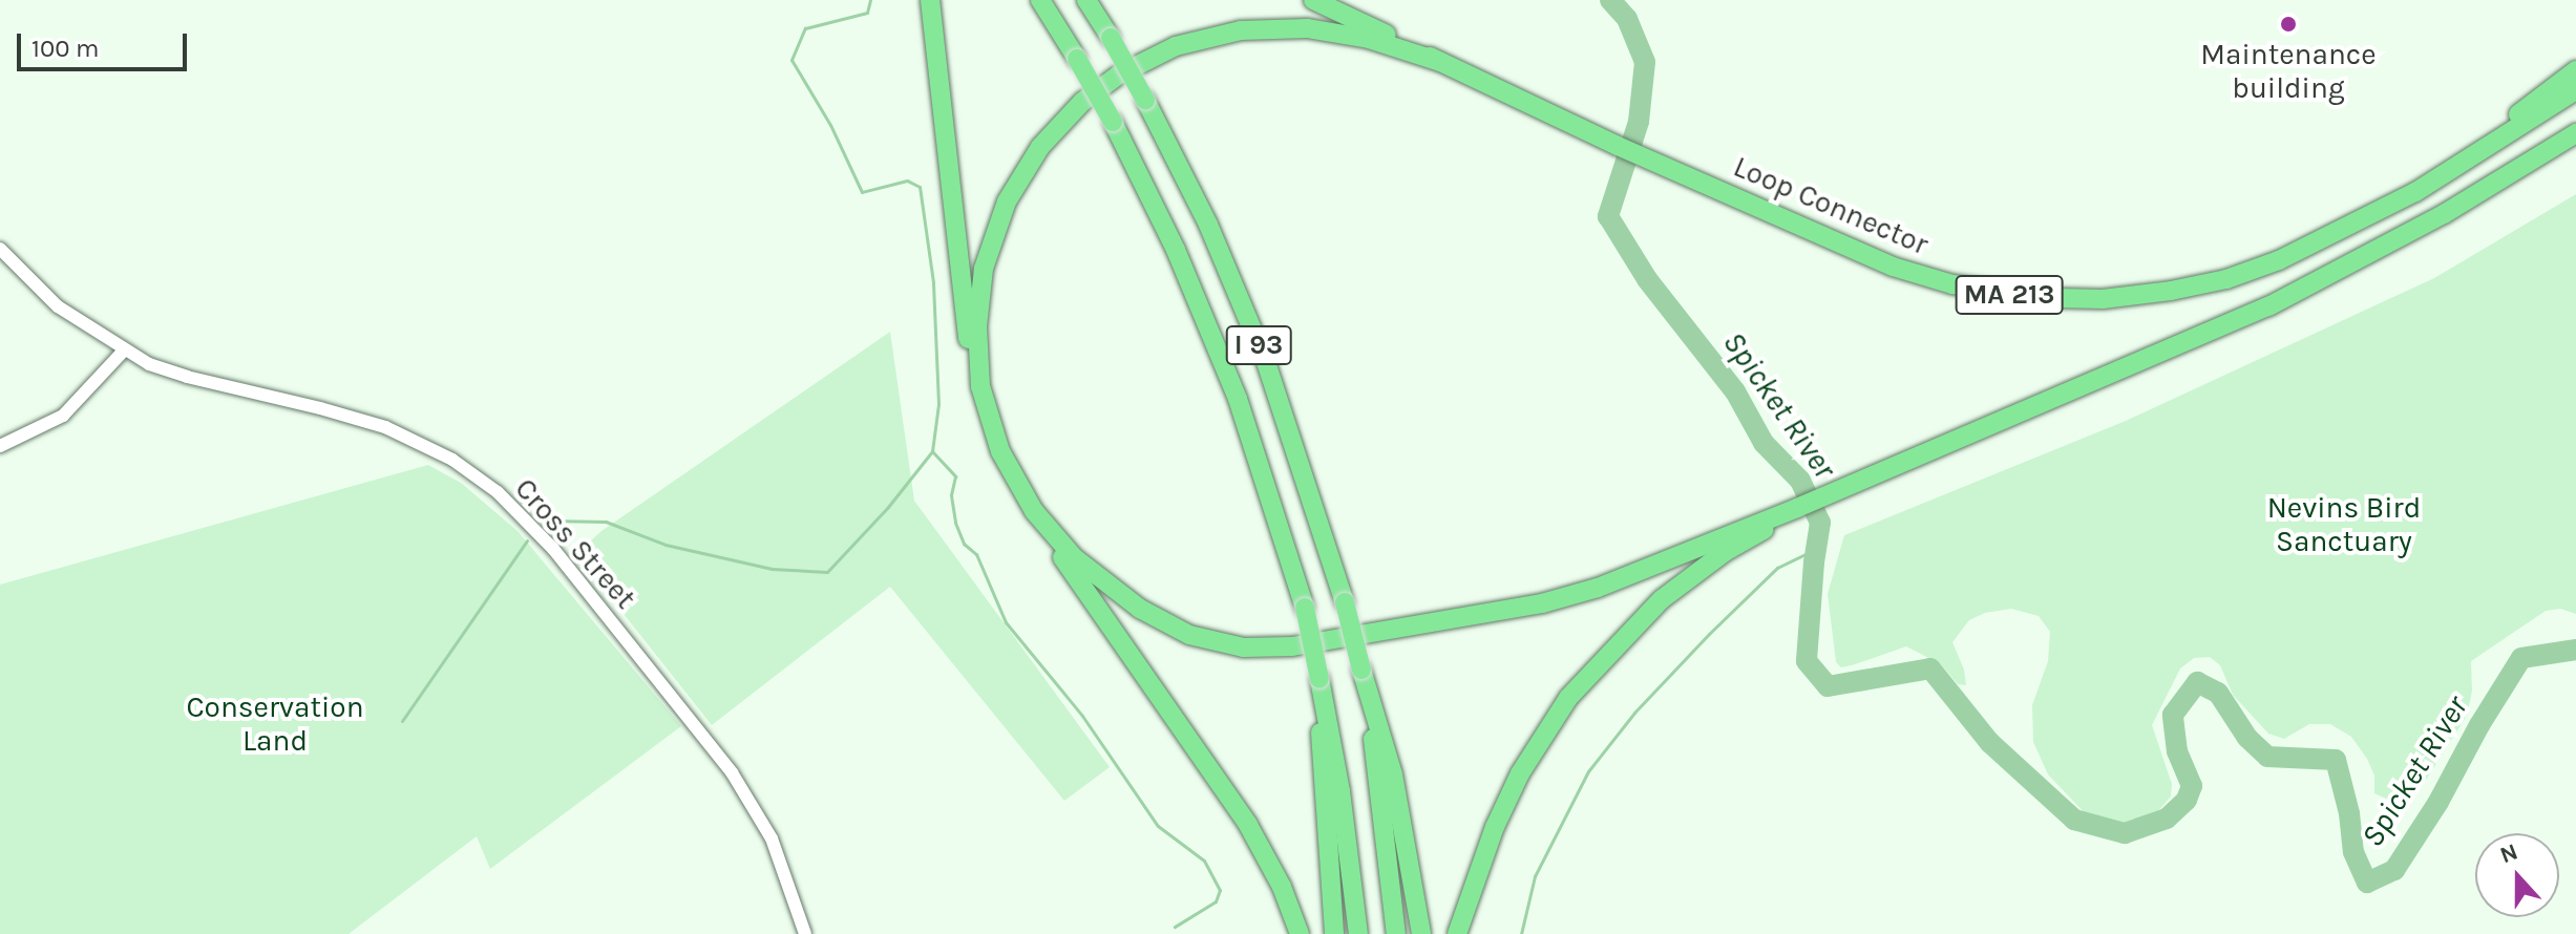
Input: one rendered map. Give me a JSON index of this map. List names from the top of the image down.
{
  "streets": {
    "highway": ["Loop Connector", "MA 213", "I 93"],
    "street": ["Cross Street"]
  },
  "water": ["Spicket River"],
  "parks": ["Nevins Bird Sanctuary", "Conservation Land"],
  "places": ["Maintenance building"],
  "scale_bar": "100 m",
  "north": "top"
}
